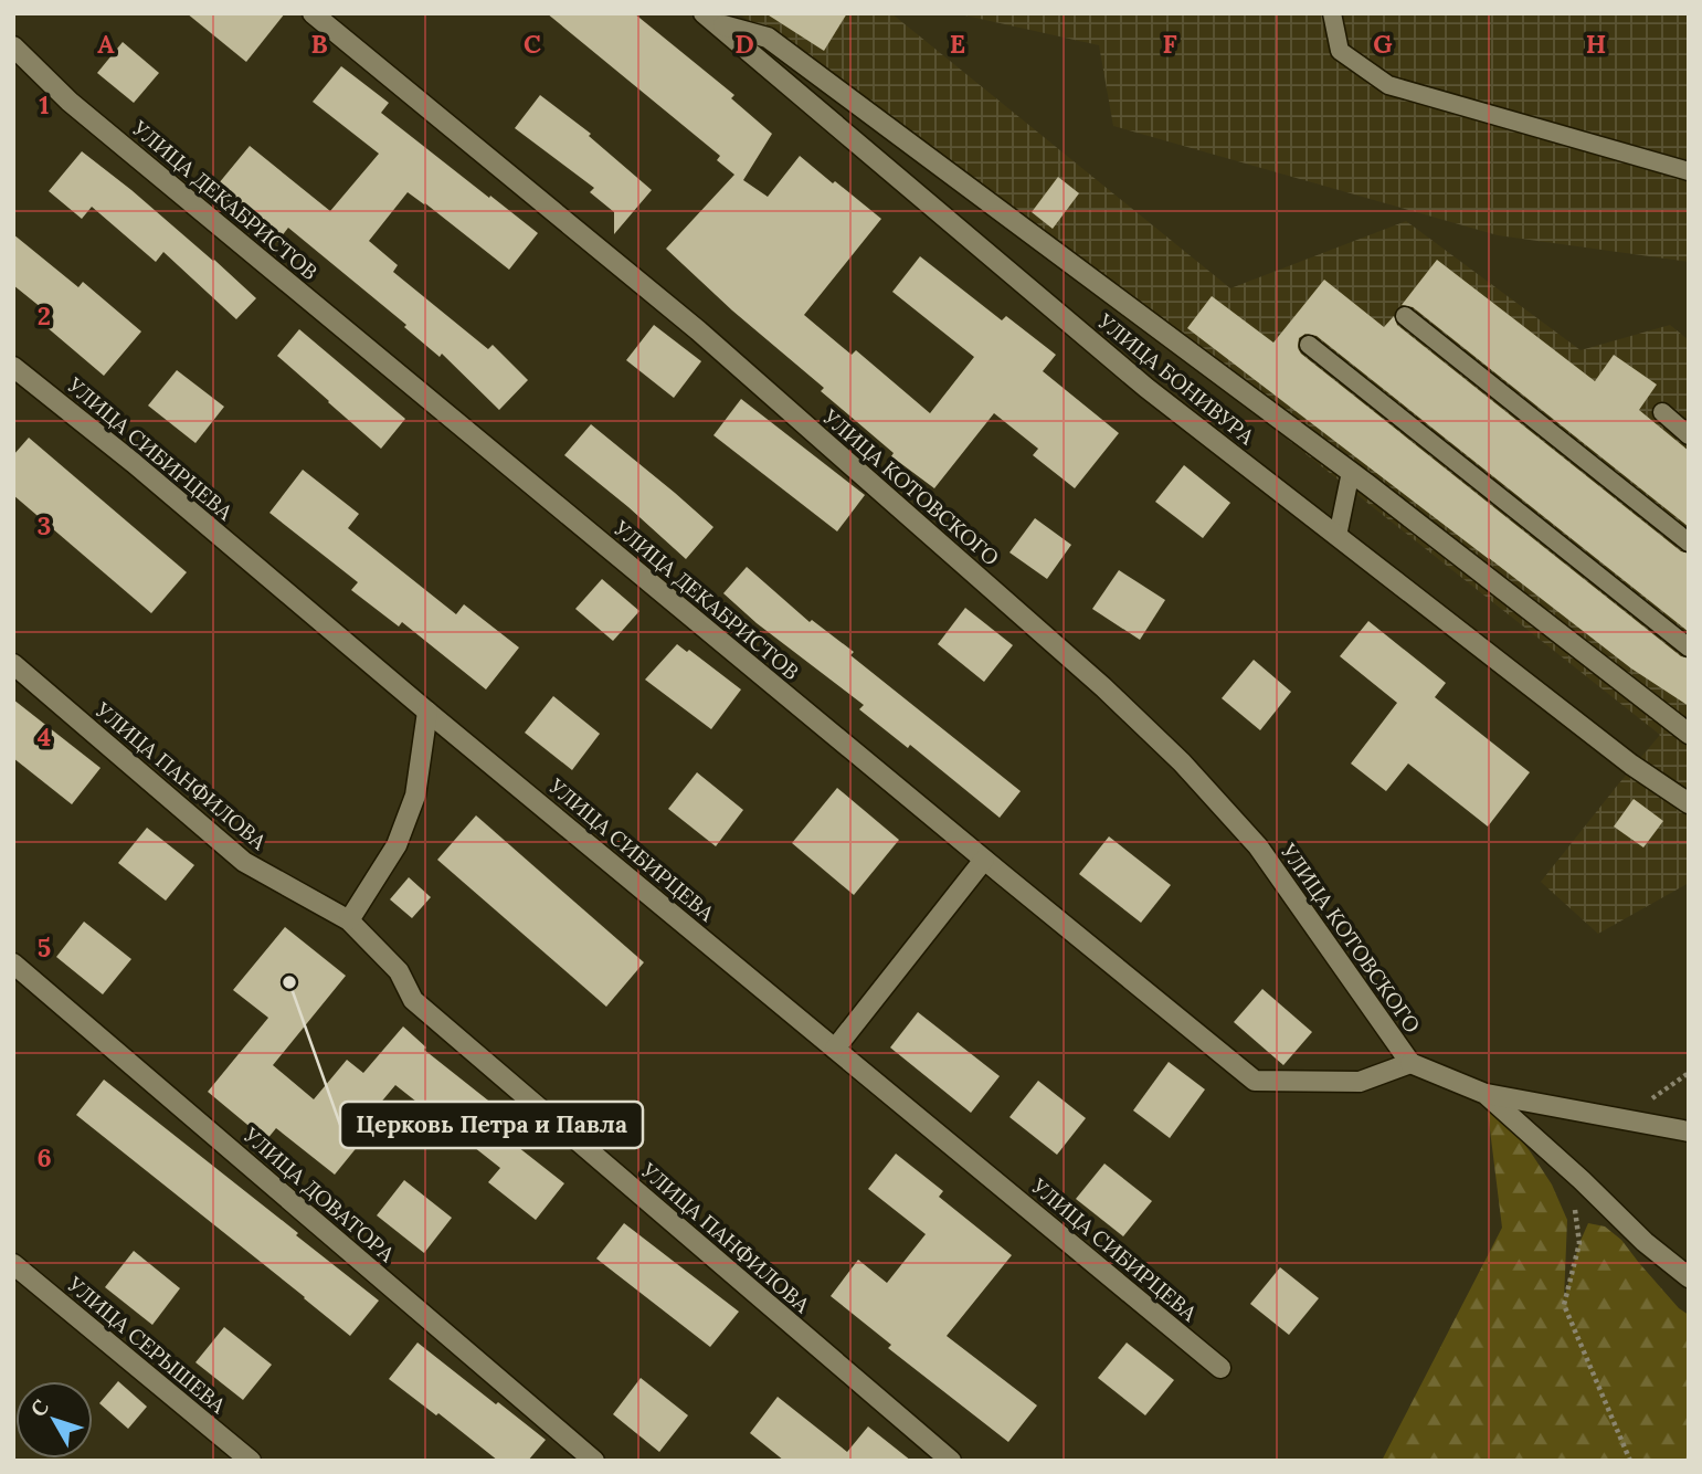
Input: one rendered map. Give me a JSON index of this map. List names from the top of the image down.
{
  "streets": {
    "street": [
      "УЛИЦА ДЕКАБРИСТОВ",
      "УЛИЦА БОНИВУРА",
      "УЛИЦА СИБИРЦЕВА",
      "УЛИЦА КОТОВСКОГО",
      "УЛИЦА ПАНФИЛОВА",
      "УЛИЦА ДОВАТОРА",
      "УЛИЦА СЕРЫШЕВА"
    ]
  },
  "crossings": [
    ["УЛИЦА ДЕКАБРИСТОВ", "УЛИЦА КОТОВСКОГО"]
  ],
  "places": ["Церковь Петра и Павла"],
  "north": "top left",
  "grid": {
    "columns": [
      "A",
      "B",
      "C",
      "D",
      "E",
      "F",
      "G",
      "H"
    ],
    "rows": [
      "1",
      "2",
      "3",
      "4",
      "5",
      "6"
    ]
  }
}
